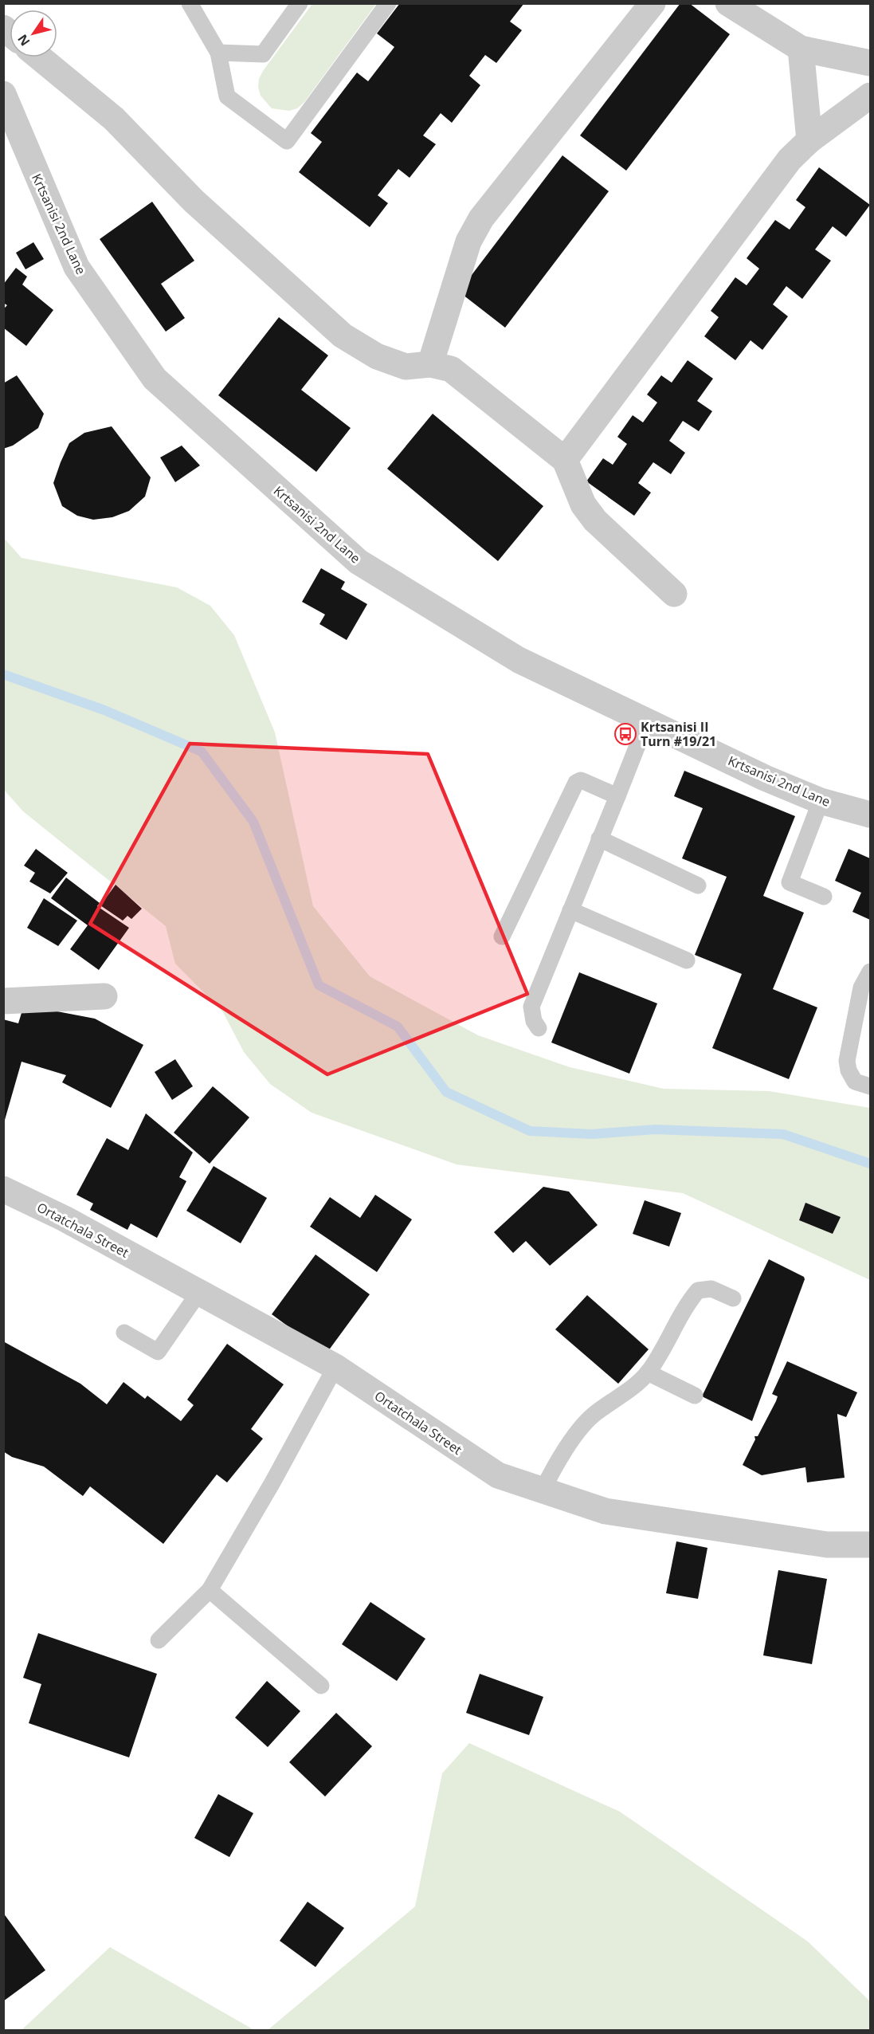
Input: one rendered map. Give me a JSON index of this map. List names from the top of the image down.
{
  "streets": {
    "street": ["Krtsanisi 2nd Lane", "Ortatchala Street"]
  },
  "places": {
    "bus stop": ["Krtsanisi II Turn #19/21"]
  },
  "north": "bottom left"
}
